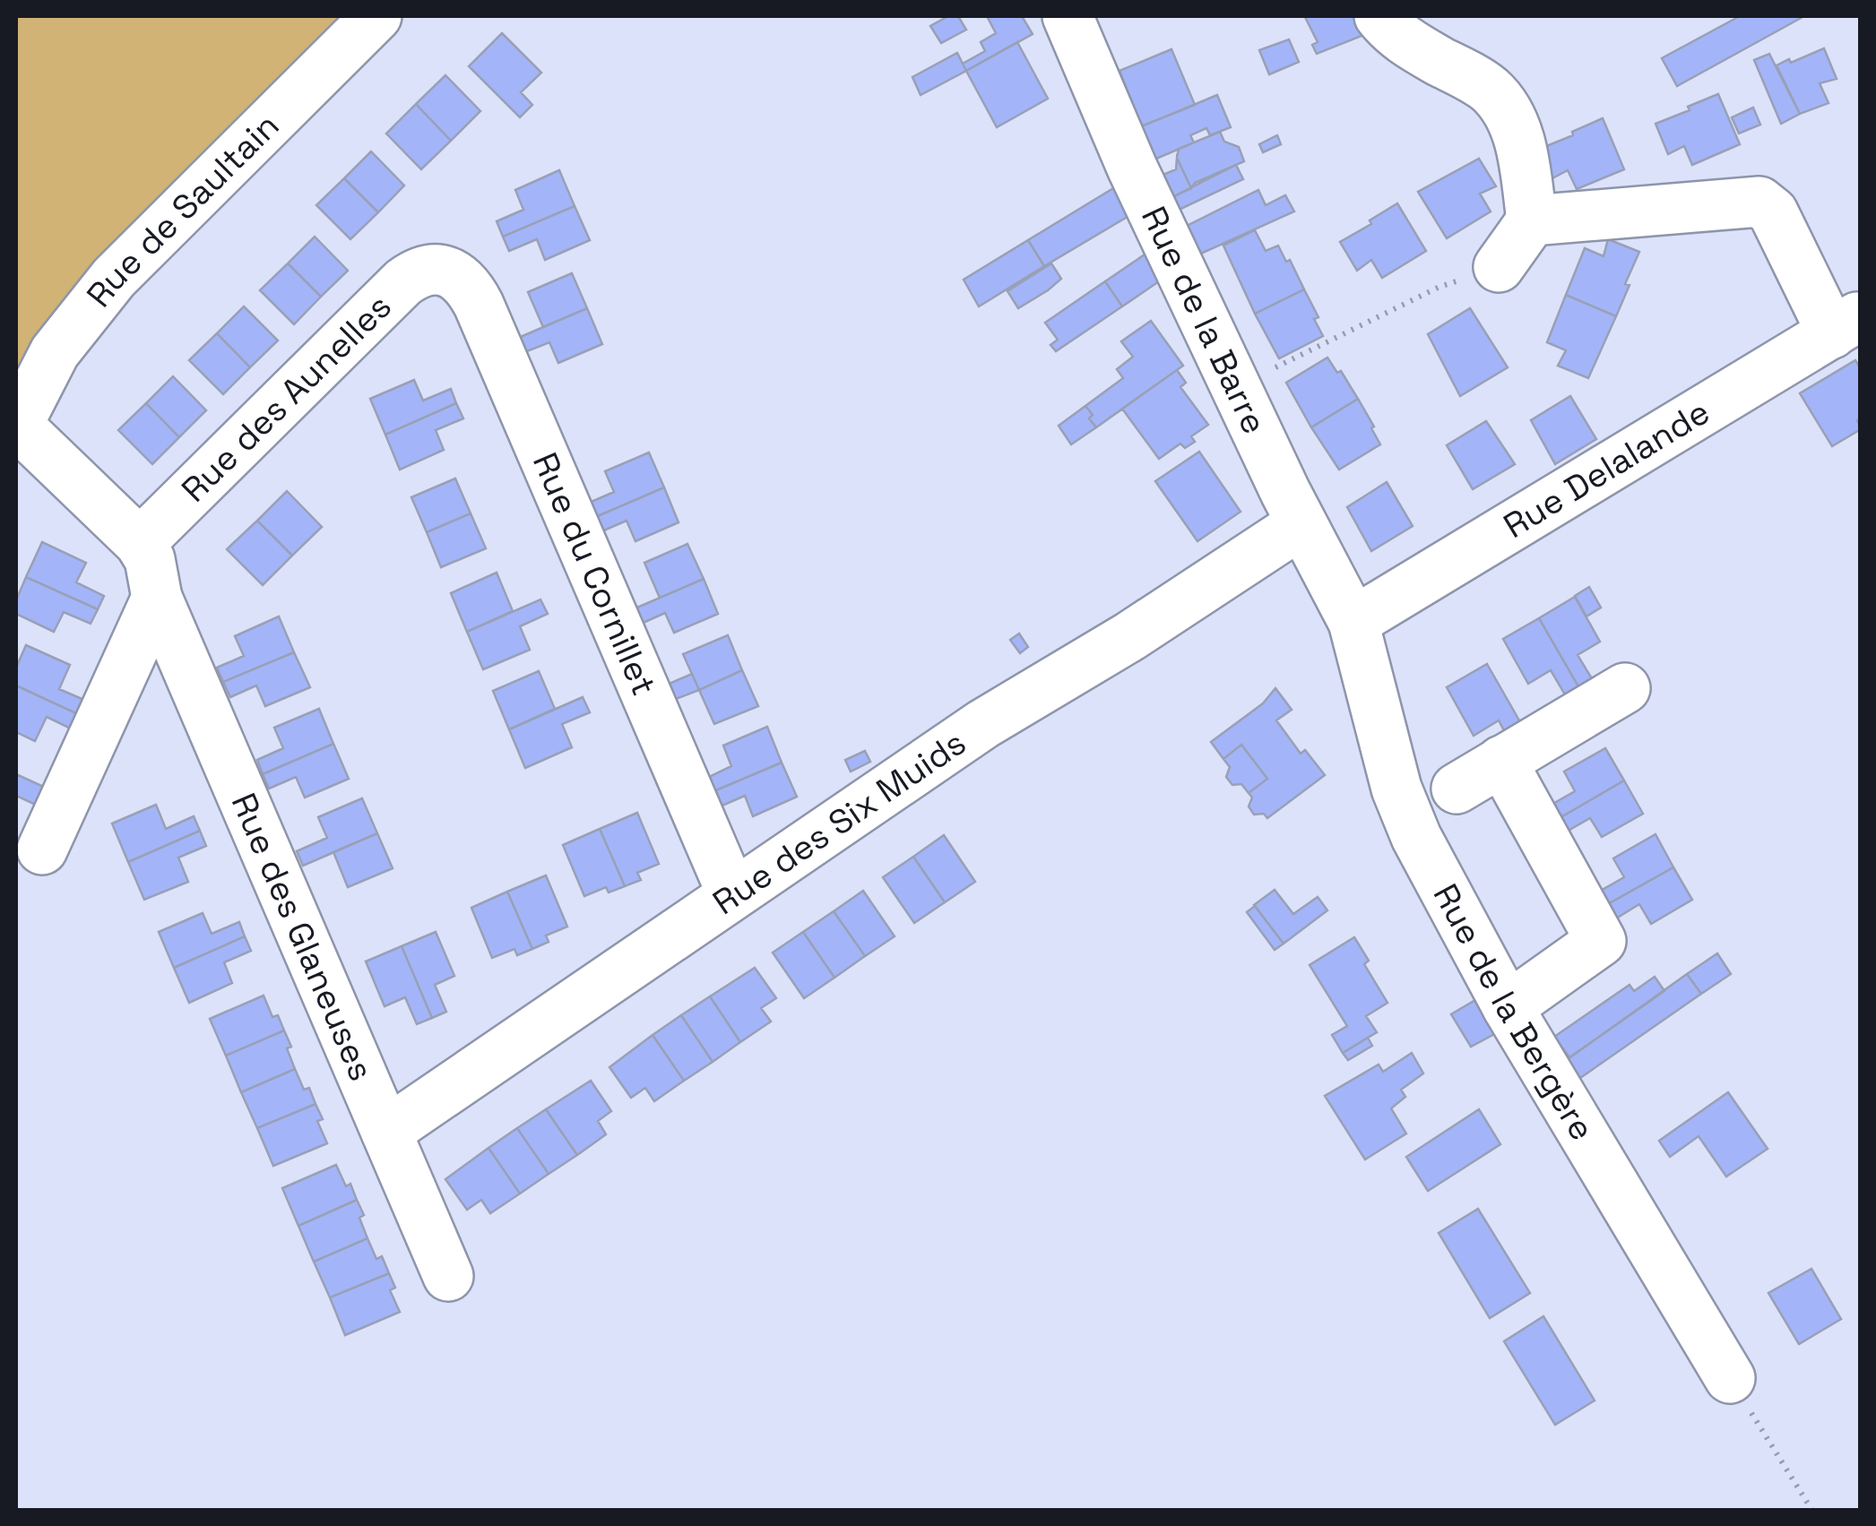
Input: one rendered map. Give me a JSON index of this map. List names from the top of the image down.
{
  "streets": {
    "street": [
      "Rue de Saultain",
      "Rue de la Barre",
      "Rue des Aunelles",
      "Rue Delalande",
      "Rue du Cornillet",
      "Rue des Six Muids",
      "Rue des Glaneuses",
      "Rue de la Bergère"
    ]
  },
  "crossings": [
    ["Rue de la Barre", "Rue Delalande"],
    ["Rue de la Barre", "Rue des Six Muids"],
    ["Rue de la Barre", "Rue de la Bergère"],
    ["Rue des Aunelles", "Rue du Cornillet"],
    ["Rue des Aunelles", "Rue des Glaneuses"],
    ["Rue Delalande", "Rue de la Bergère"],
    ["Rue du Cornillet", "Rue des Six Muids"],
    ["Rue des Six Muids", "Rue des Glaneuses"]
  ]
}
